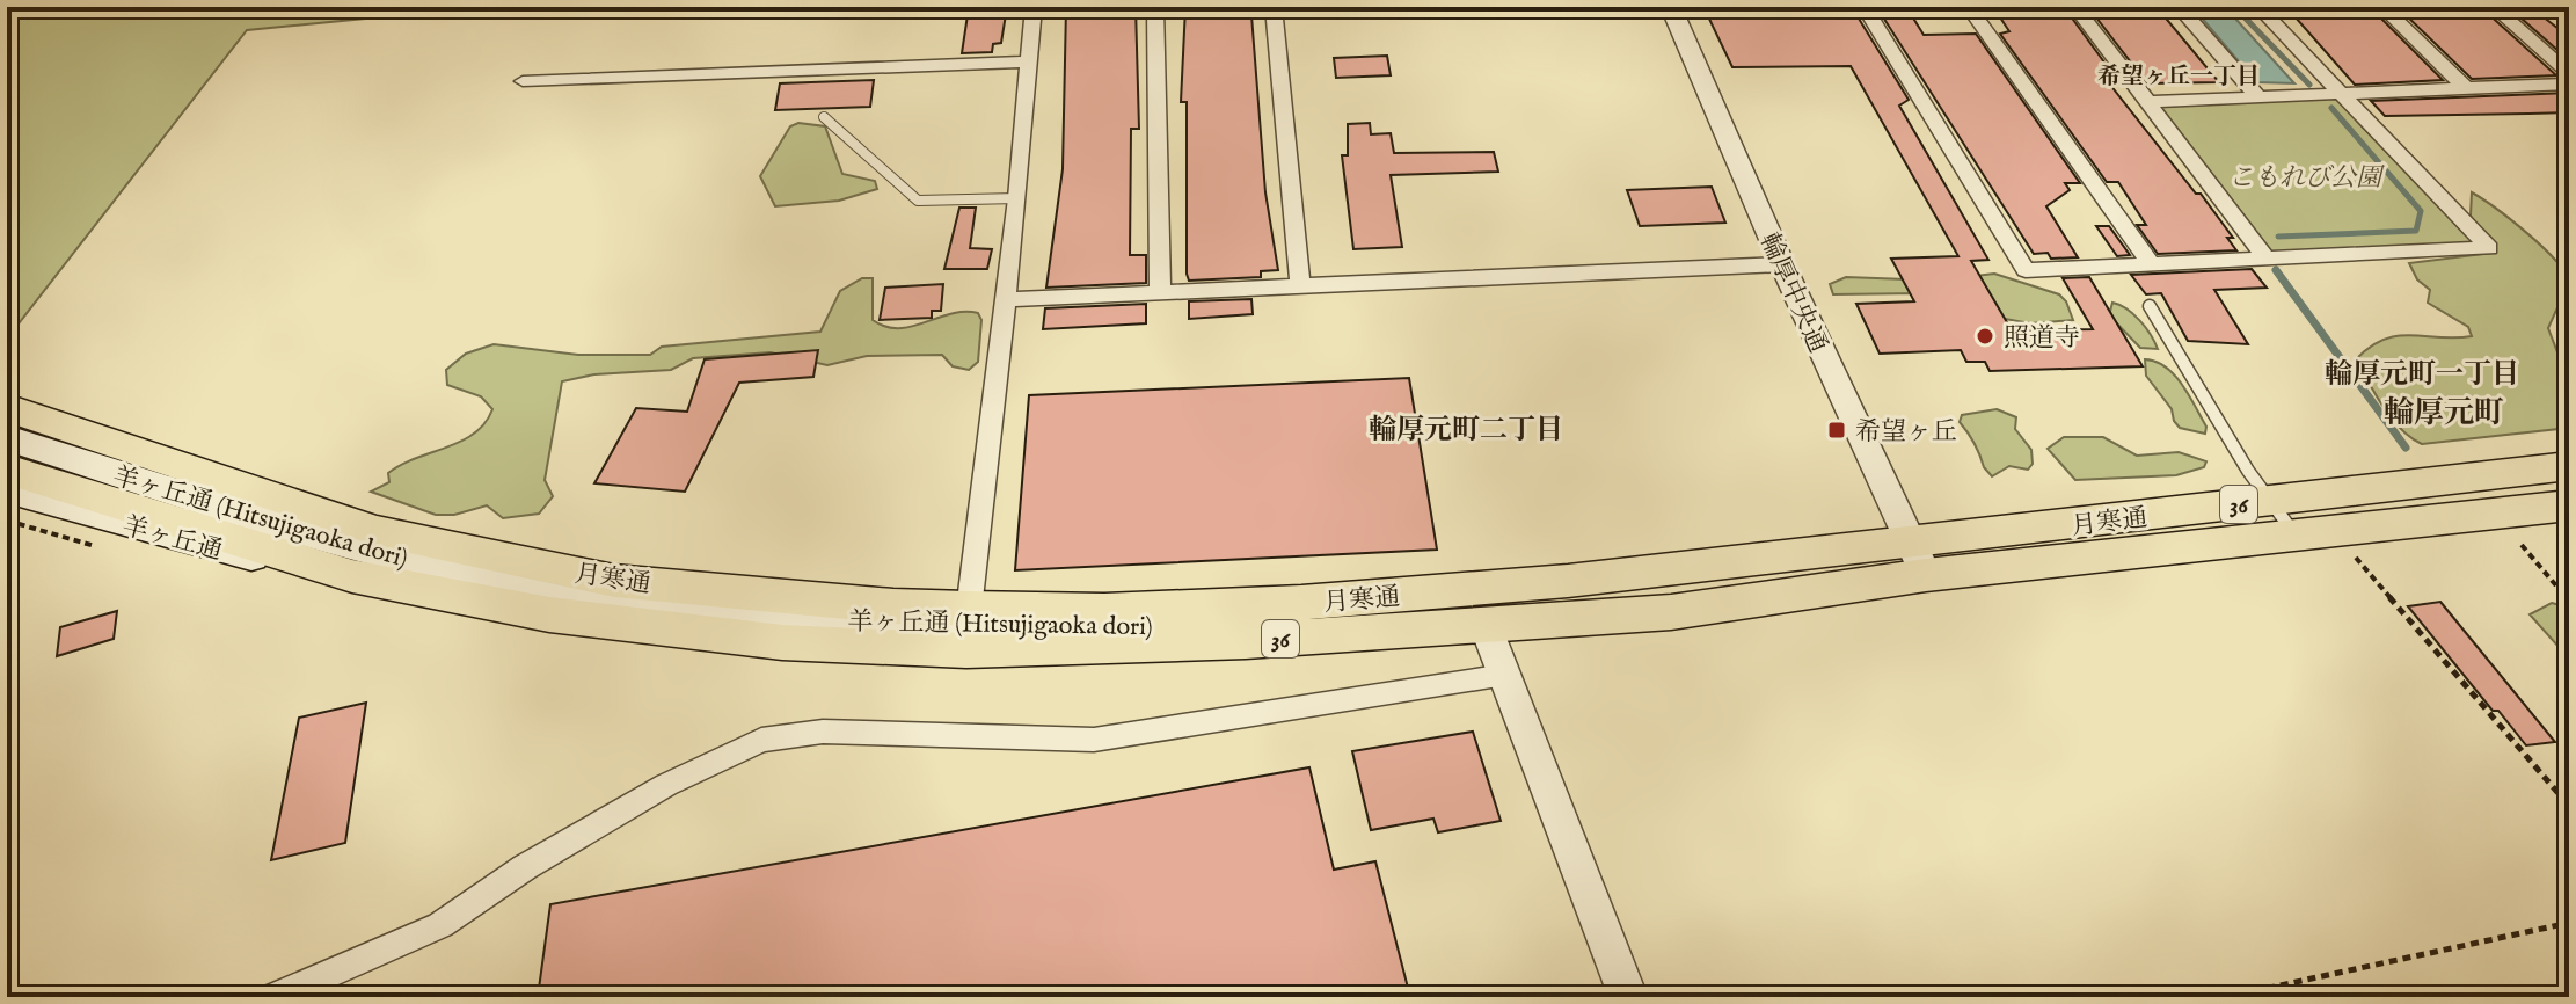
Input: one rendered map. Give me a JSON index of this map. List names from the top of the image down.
{
  "streets": {
    "highway": ["36", "月寒通"],
    "main road": ["羊ヶ丘通 (Hitsujigaoka dori)", "羊ヶ丘通"],
    "street": ["輪厚中央通"]
  },
  "crossings": [
    ["輪厚中央通", "月寒通"],
    ["羊ヶ丘通 (Hitsujigaoka dori)", "月寒通"],
    ["月寒通", "羊ヶ丘通"]
  ],
  "districts": [
    "希望ヶ丘一丁目",
    "輪厚元町一丁目",
    "輪厚元町",
    "輪厚元町二丁目"
  ],
  "parks": ["こもれび公園"],
  "places": {
    "other": ["照道寺"],
    "transit": ["希望ヶ丘"]
  }
}
